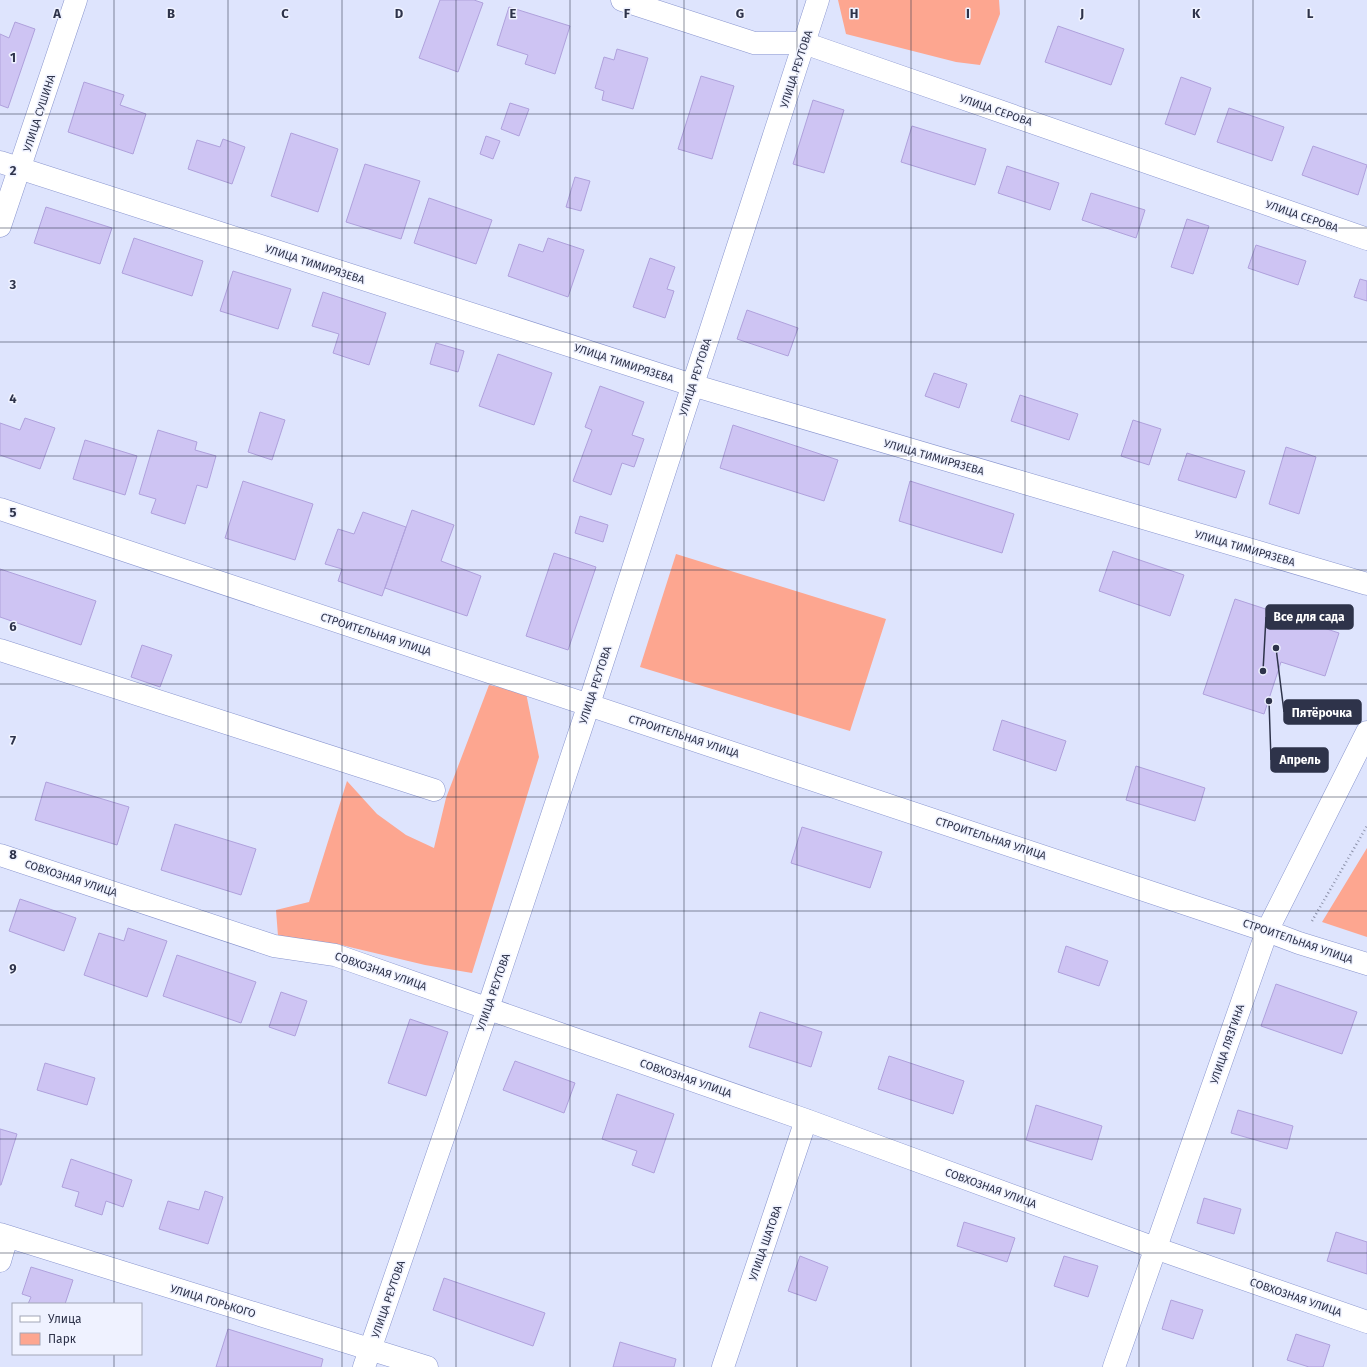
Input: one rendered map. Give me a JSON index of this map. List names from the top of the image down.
{
  "streets": {
    "street": [
      "УЛИЦА РЕУТОВА",
      "УЛИЦА СЕРОВА",
      "УЛИЦА СУШИНА",
      "УЛИЦА ТИМИРЯЗЕВА",
      "СТРОИТЕЛЬНАЯ УЛИЦА",
      "СОВХОЗНАЯ УЛИЦА",
      "УЛИЦА ЛЯЗГИНА",
      "УЛИЦА ШАТОВА",
      "УЛИЦА ГОРЬКОГО"
    ]
  },
  "crossings": [
    ["УЛИЦА РЕУТОВА", "УЛИЦА СЕРОВА"],
    ["УЛИЦА РЕУТОВА", "УЛИЦА ТИМИРЯЗЕВА"],
    ["УЛИЦА РЕУТОВА", "СТРОИТЕЛЬНАЯ УЛИЦА"],
    ["УЛИЦА РЕУТОВА", "СОВХОЗНАЯ УЛИЦА"],
    ["УЛИЦА РЕУТОВА", "УЛИЦА ГОРЬКОГО"],
    ["УЛИЦА СУШИНА", "УЛИЦА ТИМИРЯЗЕВА"],
    ["СТРОИТЕЛЬНАЯ УЛИЦА", "УЛИЦА ЛЯЗГИНА"],
    ["СОВХОЗНАЯ УЛИЦА", "УЛИЦА ЛЯЗГИНА"],
    ["СОВХОЗНАЯ УЛИЦА", "УЛИЦА ШАТОВА"]
  ],
  "places": ["Пятёрочка", "Все для сада", "Апрель"],
  "legend": ["Улица", "Парк"],
  "grid": {
    "columns": [
      "A",
      "B",
      "C",
      "D",
      "E",
      "F",
      "G",
      "H",
      "I",
      "J",
      "K",
      "L"
    ],
    "rows": [
      "1",
      "2",
      "3",
      "4",
      "5",
      "6",
      "7",
      "8",
      "9"
    ]
  }
}
